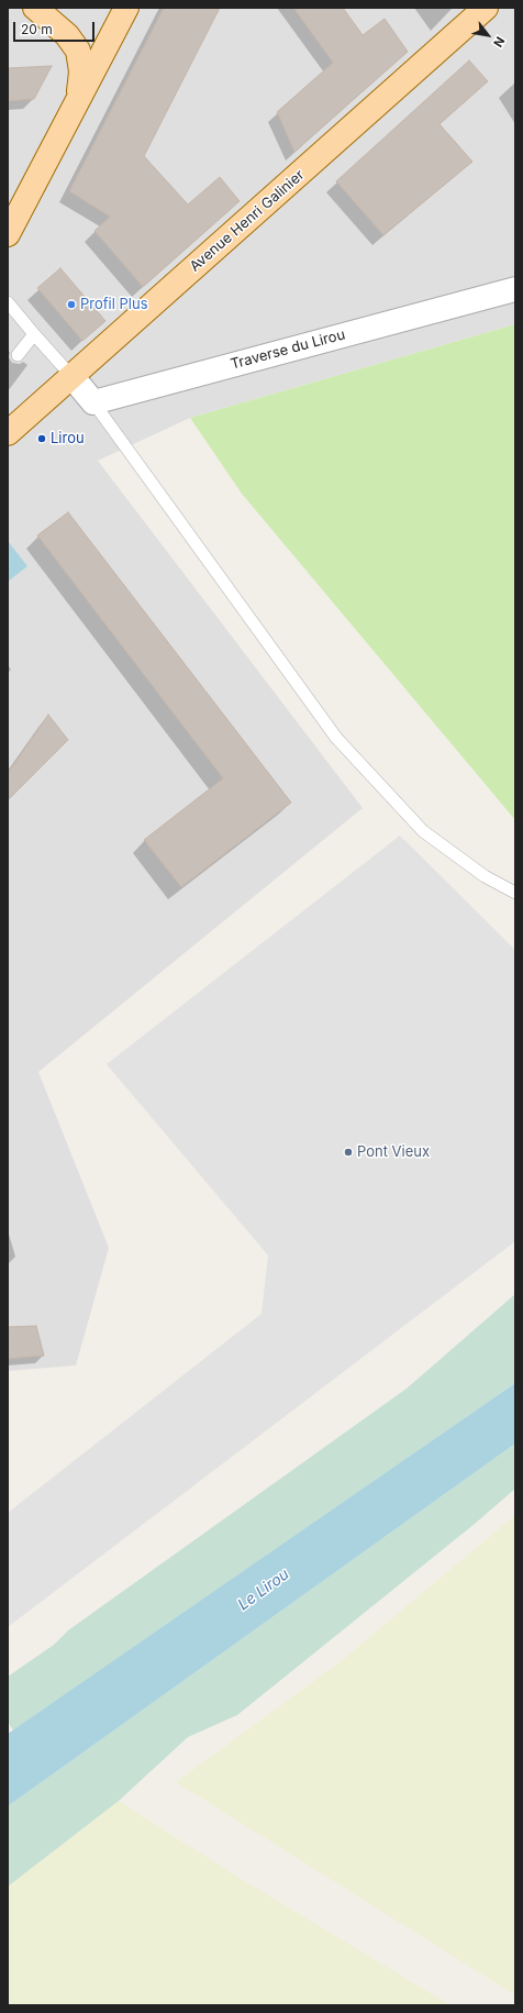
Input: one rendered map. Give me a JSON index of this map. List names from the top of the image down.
{
  "streets": {
    "main road": ["Avenue Henri Galinier"],
    "street": ["Traverse du Lirou"]
  },
  "water": ["Le Lirou"],
  "places": ["Profil Plus", "Lirou", "Pont Vieux"],
  "scale_bar": "20 m",
  "north": "bottom right"
}
